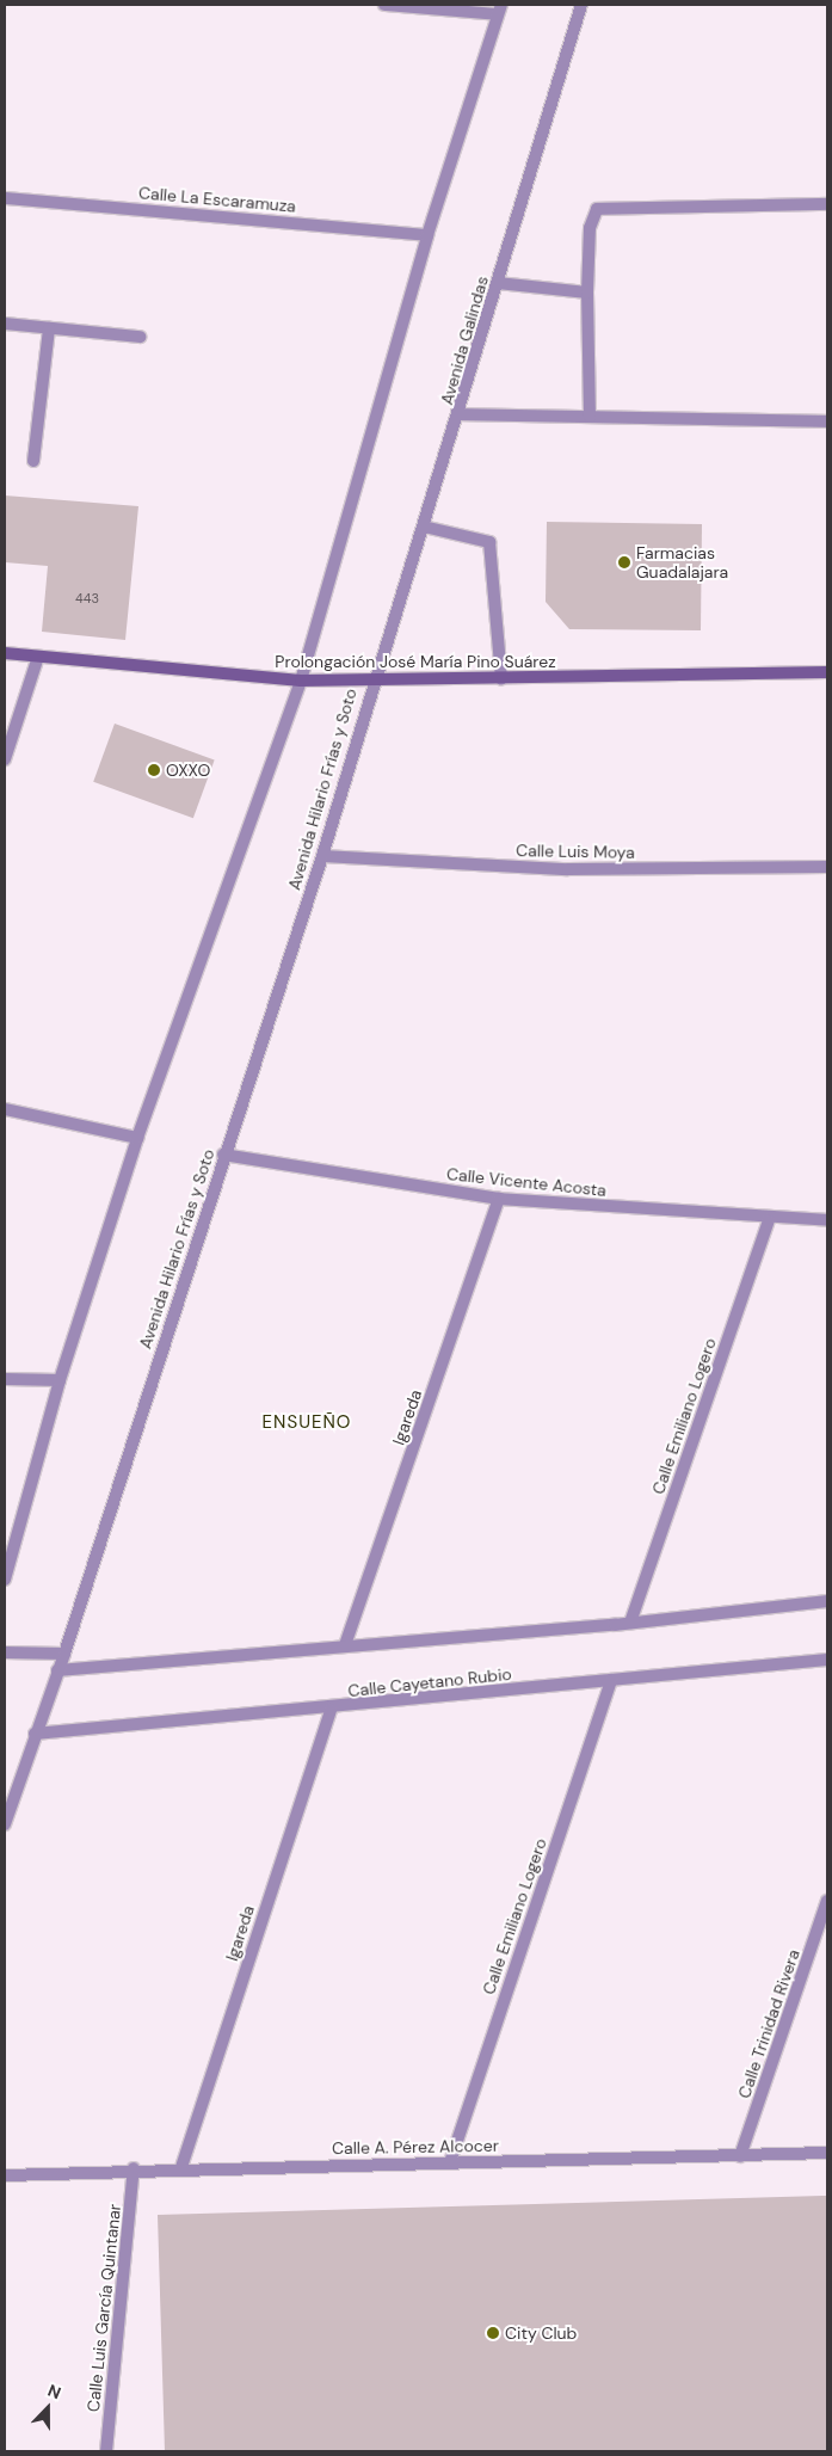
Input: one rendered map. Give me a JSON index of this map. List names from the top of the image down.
{
  "streets": {
    "main road": ["Prolongación José María Pino Suárez"],
    "street": [
      "Calle La Escaramuza",
      "Avenida Galindas",
      "Avenida Hilario Frías y Soto",
      "Calle Luis Moya",
      "Calle Vicente Acosta",
      "Calle Emiliano Logero",
      "Igareda",
      "Calle Cayetano Rubio",
      "Calle Trinidad Rivera",
      "Calle A. Pérez Alcocer",
      "Calle Luis García Quintanar"
    ]
  },
  "crossings": [
    ["Avenida Galindas", "Prolongación José María Pino Suárez"],
    ["Avenida Galindas", "Avenida Hilario Frías y Soto"],
    ["Prolongación José María Pino Suárez", "Avenida Hilario Frías y Soto"],
    ["Avenida Hilario Frías y Soto", "Calle Luis Moya"],
    ["Avenida Hilario Frías y Soto", "Calle Vicente Acosta"],
    ["Avenida Hilario Frías y Soto", "Calle Cayetano Rubio"],
    ["Calle Vicente Acosta", "Calle Emiliano Logero"],
    ["Calle Vicente Acosta", "Igareda"],
    ["Calle Emiliano Logero", "Calle Cayetano Rubio"],
    ["Calle Emiliano Logero", "Calle A. Pérez Alcocer"],
    ["Igareda", "Calle Cayetano Rubio"],
    ["Igareda", "Calle A. Pérez Alcocer"],
    ["Calle Trinidad Rivera", "Calle A. Pérez Alcocer"],
    ["Calle A. Pérez Alcocer", "Calle Luis García Quintanar"]
  ],
  "districts": ["ENSUEÑO"],
  "places": ["Farmacias Guadalajara", "OXXO", "City Club"],
  "house_numbers": ["443"],
  "north": "top"
}
